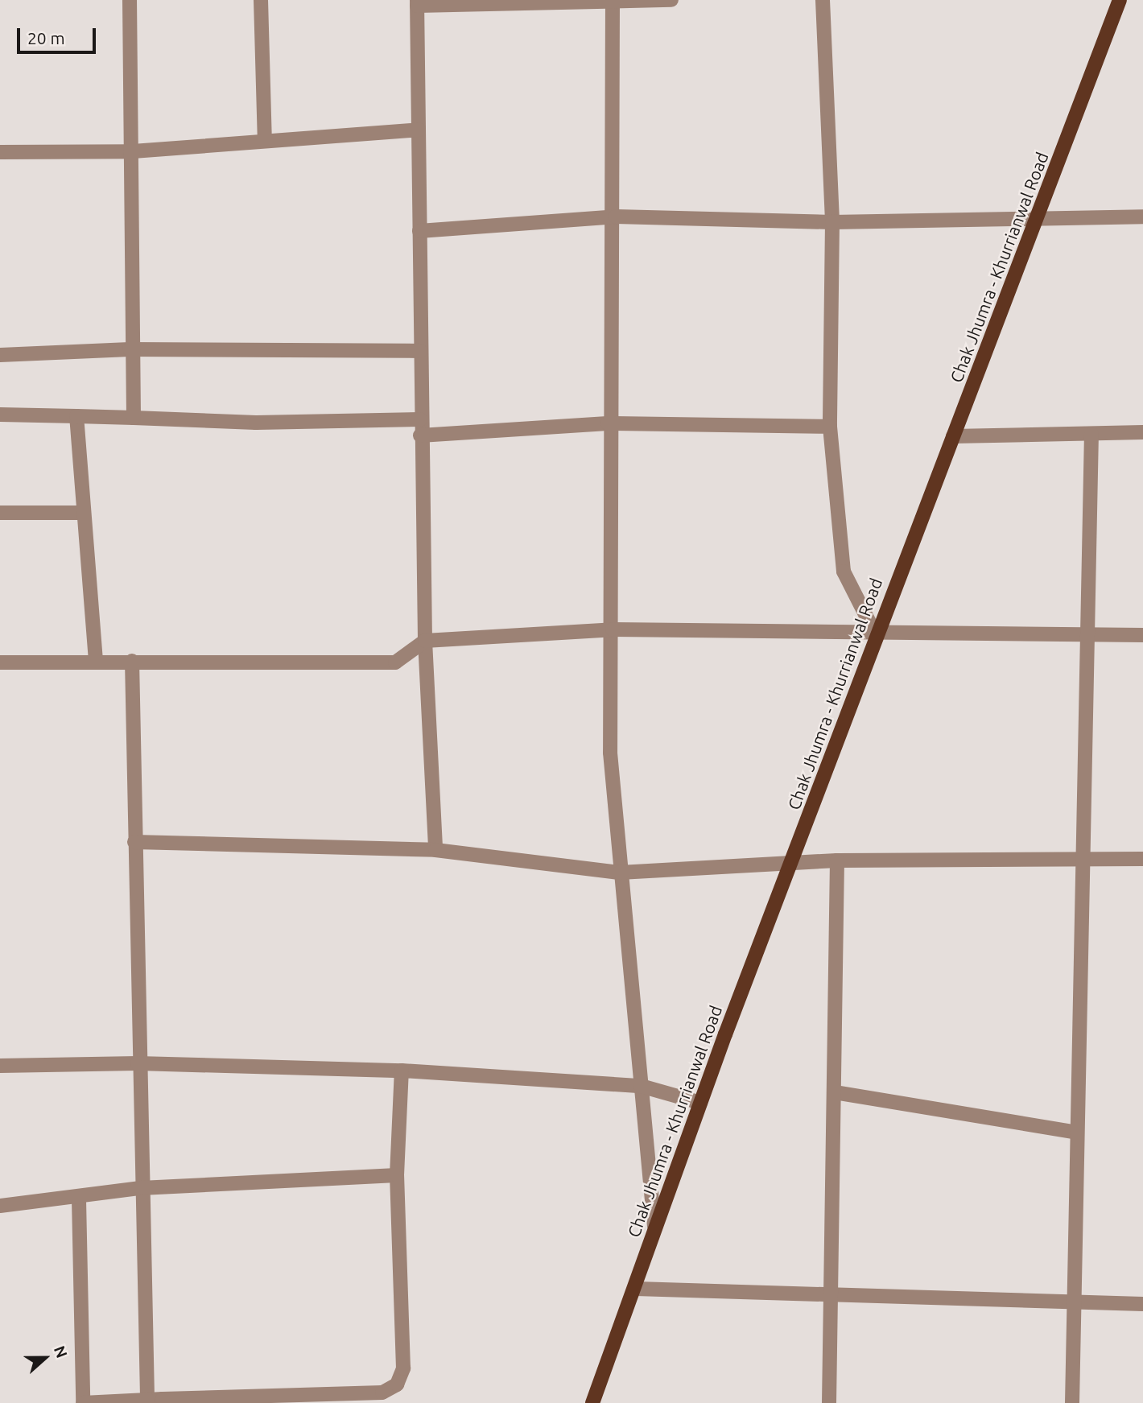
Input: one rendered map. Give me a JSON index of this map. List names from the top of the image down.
{
  "streets": {
    "main road": ["Chak Jhumra - Khurrianwal Road"]
  },
  "scale_bar": "20 m",
  "north": "right"
}
